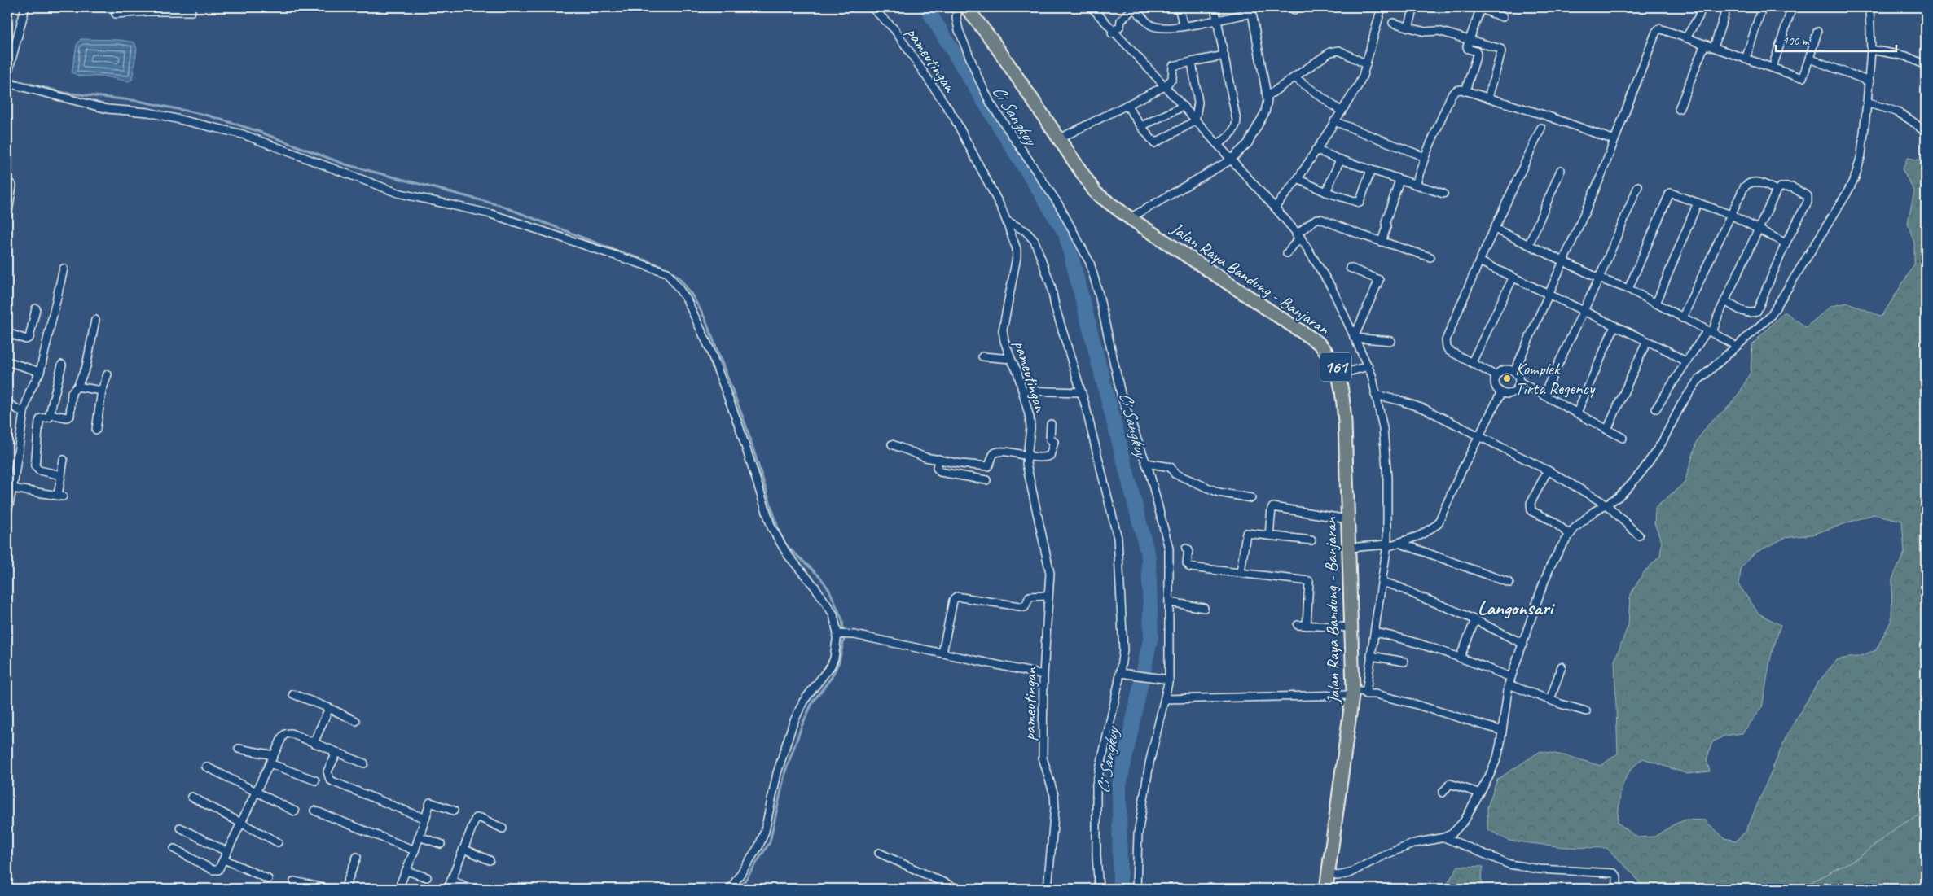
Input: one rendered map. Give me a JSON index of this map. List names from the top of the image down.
{
  "streets": {
    "main road": ["Jalan Raya Bandung - Banjaran", "161"],
    "street": ["pameutingan"]
  },
  "districts": ["Langonsari"],
  "water": ["Ci Sangkuy"],
  "places": ["Komplek Tirta Regency"],
  "scale_bar": "100 m"
}
